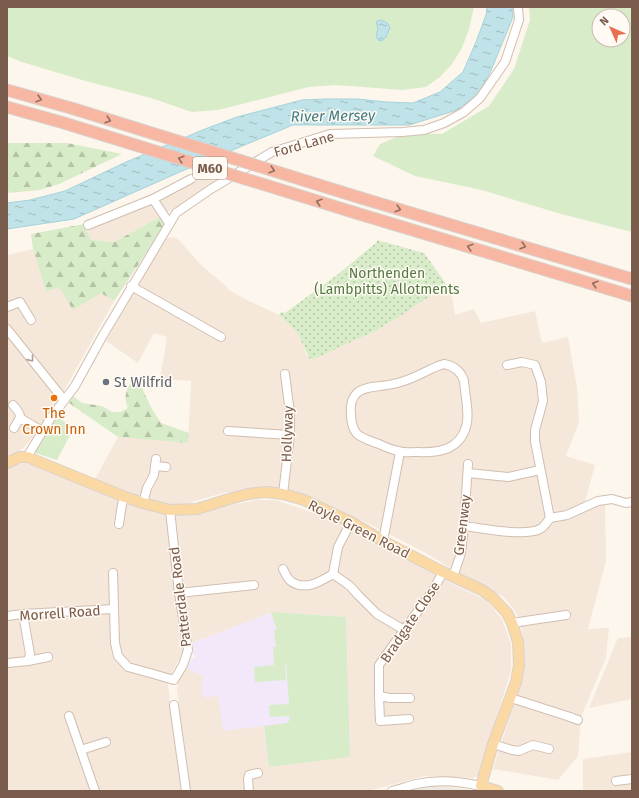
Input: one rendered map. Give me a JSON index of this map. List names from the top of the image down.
{
  "streets": {
    "highway": ["M60"],
    "main road": ["Royle Green Road"],
    "street": [
      "Ford Lane",
      "Hollyway",
      "Greenway",
      "Patterdale Road",
      "Morrell Road",
      "Bradgate Close"
    ]
  },
  "crossings": [
    ["Ford Lane", "Royle Green Road"],
    ["Hollyway", "Royle Green Road"],
    ["Greenway", "Royle Green Road"],
    ["Royle Green Road", "Patterdale Road"],
    ["Royle Green Road", "Bradgate Close"],
    ["Patterdale Road", "Morrell Road"]
  ],
  "water": ["River Mersey"],
  "parks": ["Northenden (Lambpitts) Allotments"],
  "places": ["St Wilfrid", "The Crown Inn"],
  "north": "top left"
}
